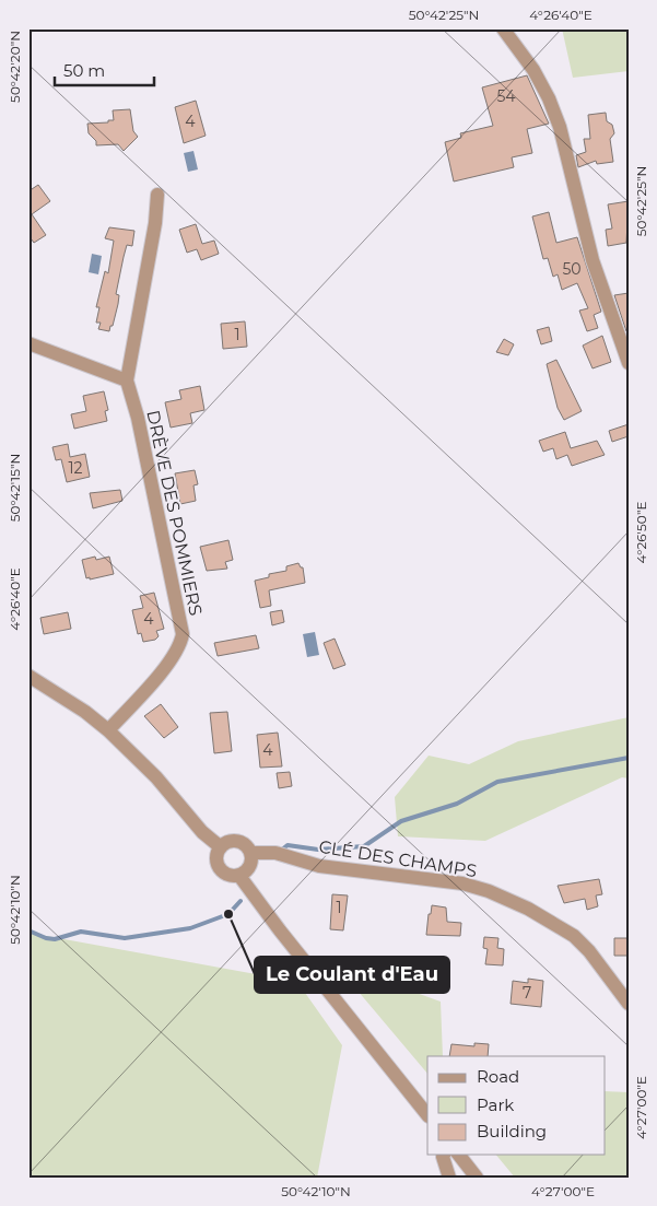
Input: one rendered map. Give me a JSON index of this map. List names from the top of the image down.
{
  "streets": {
    "street": ["DRÈVE DES POMMIERS", "CLÉ DES CHAMPS"]
  },
  "places": ["Le Coulant d'Eau"],
  "house_numbers": [
    "54",
    "4",
    "50",
    "1",
    "12",
    "4",
    "4",
    "1",
    "7"
  ],
  "legend": ["Road", "Park", "Building"],
  "scale_bar": "50 m",
  "coordinates": [
    "50°42'25\"N",
    "4°26'40\"E",
    "50°42'20\"N",
    "50°42'15\"N",
    "4°26'50\"E",
    "50°42'10\"N",
    "4°27'00\"E"
  ]
}
